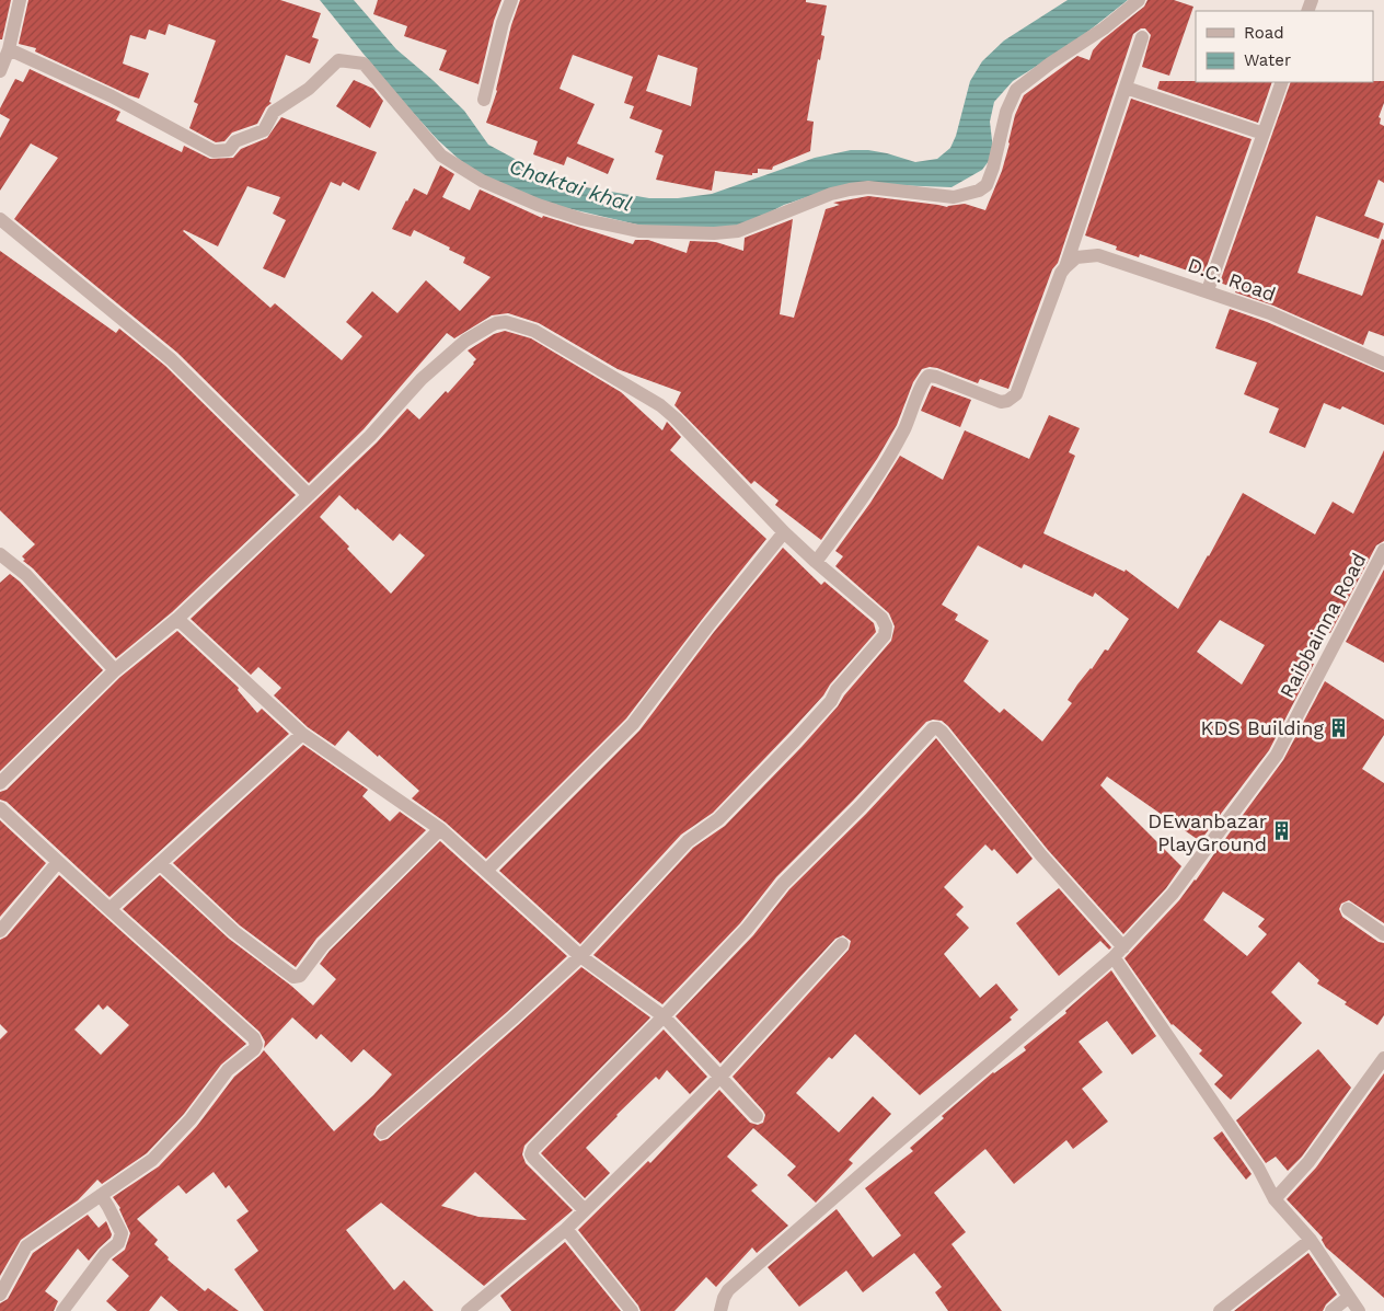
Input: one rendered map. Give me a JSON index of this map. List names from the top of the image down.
{
  "streets": {
    "street": ["D.C. Road", "Raibbainna Road"]
  },
  "water": ["Chaktai khal"],
  "places": {
    "building": ["KDS Building", "DEwanbazar PlayGround"]
  },
  "legend": ["Road", "Water"]
}
